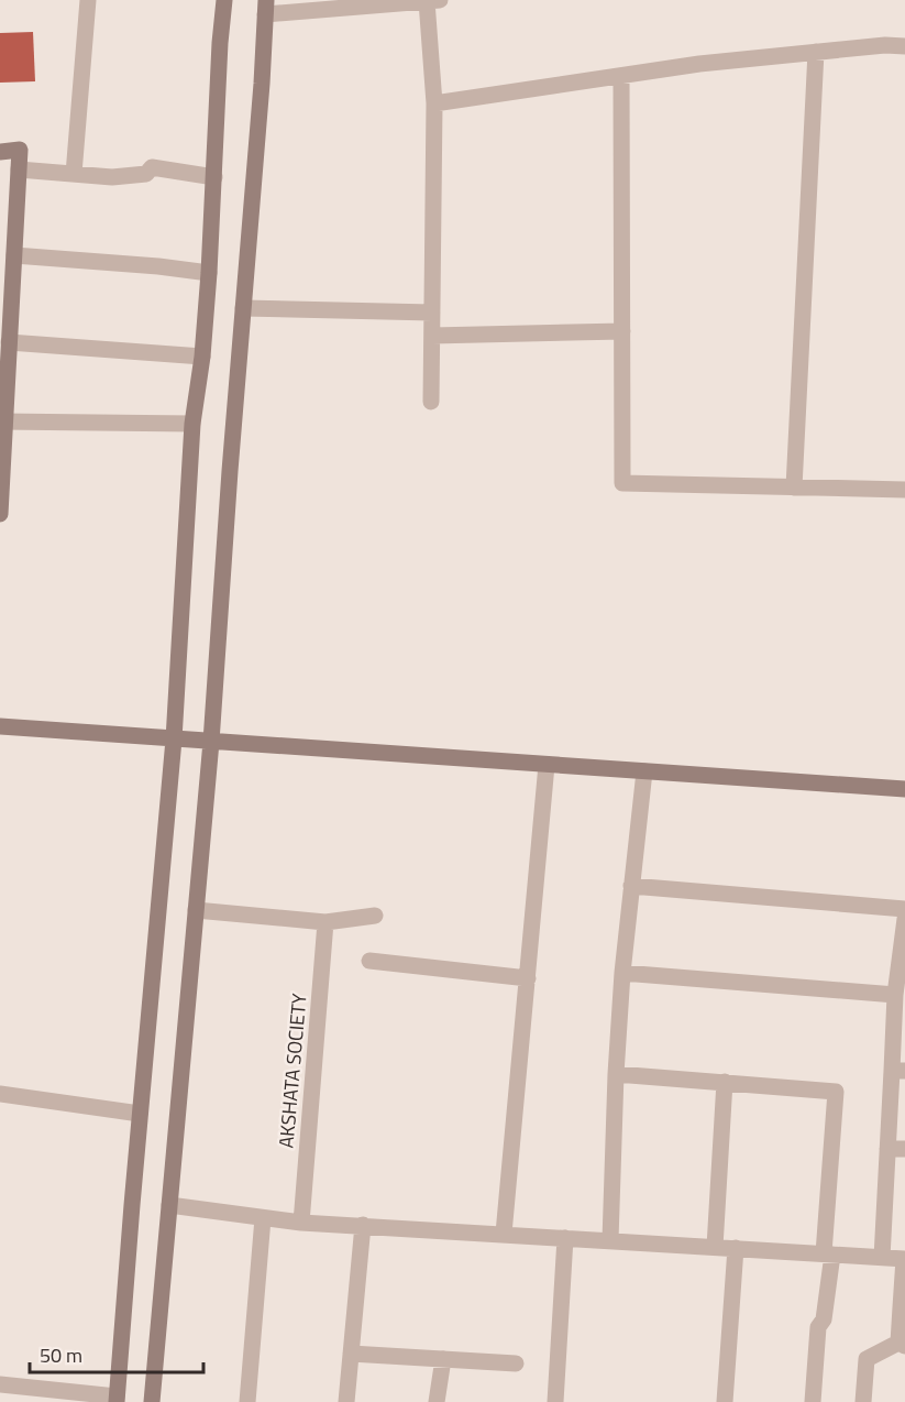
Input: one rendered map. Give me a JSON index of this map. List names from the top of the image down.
{
  "streets": {
    "street": ["AKSHATA SOCIETY"]
  },
  "scale_bar": "50 m"
}
